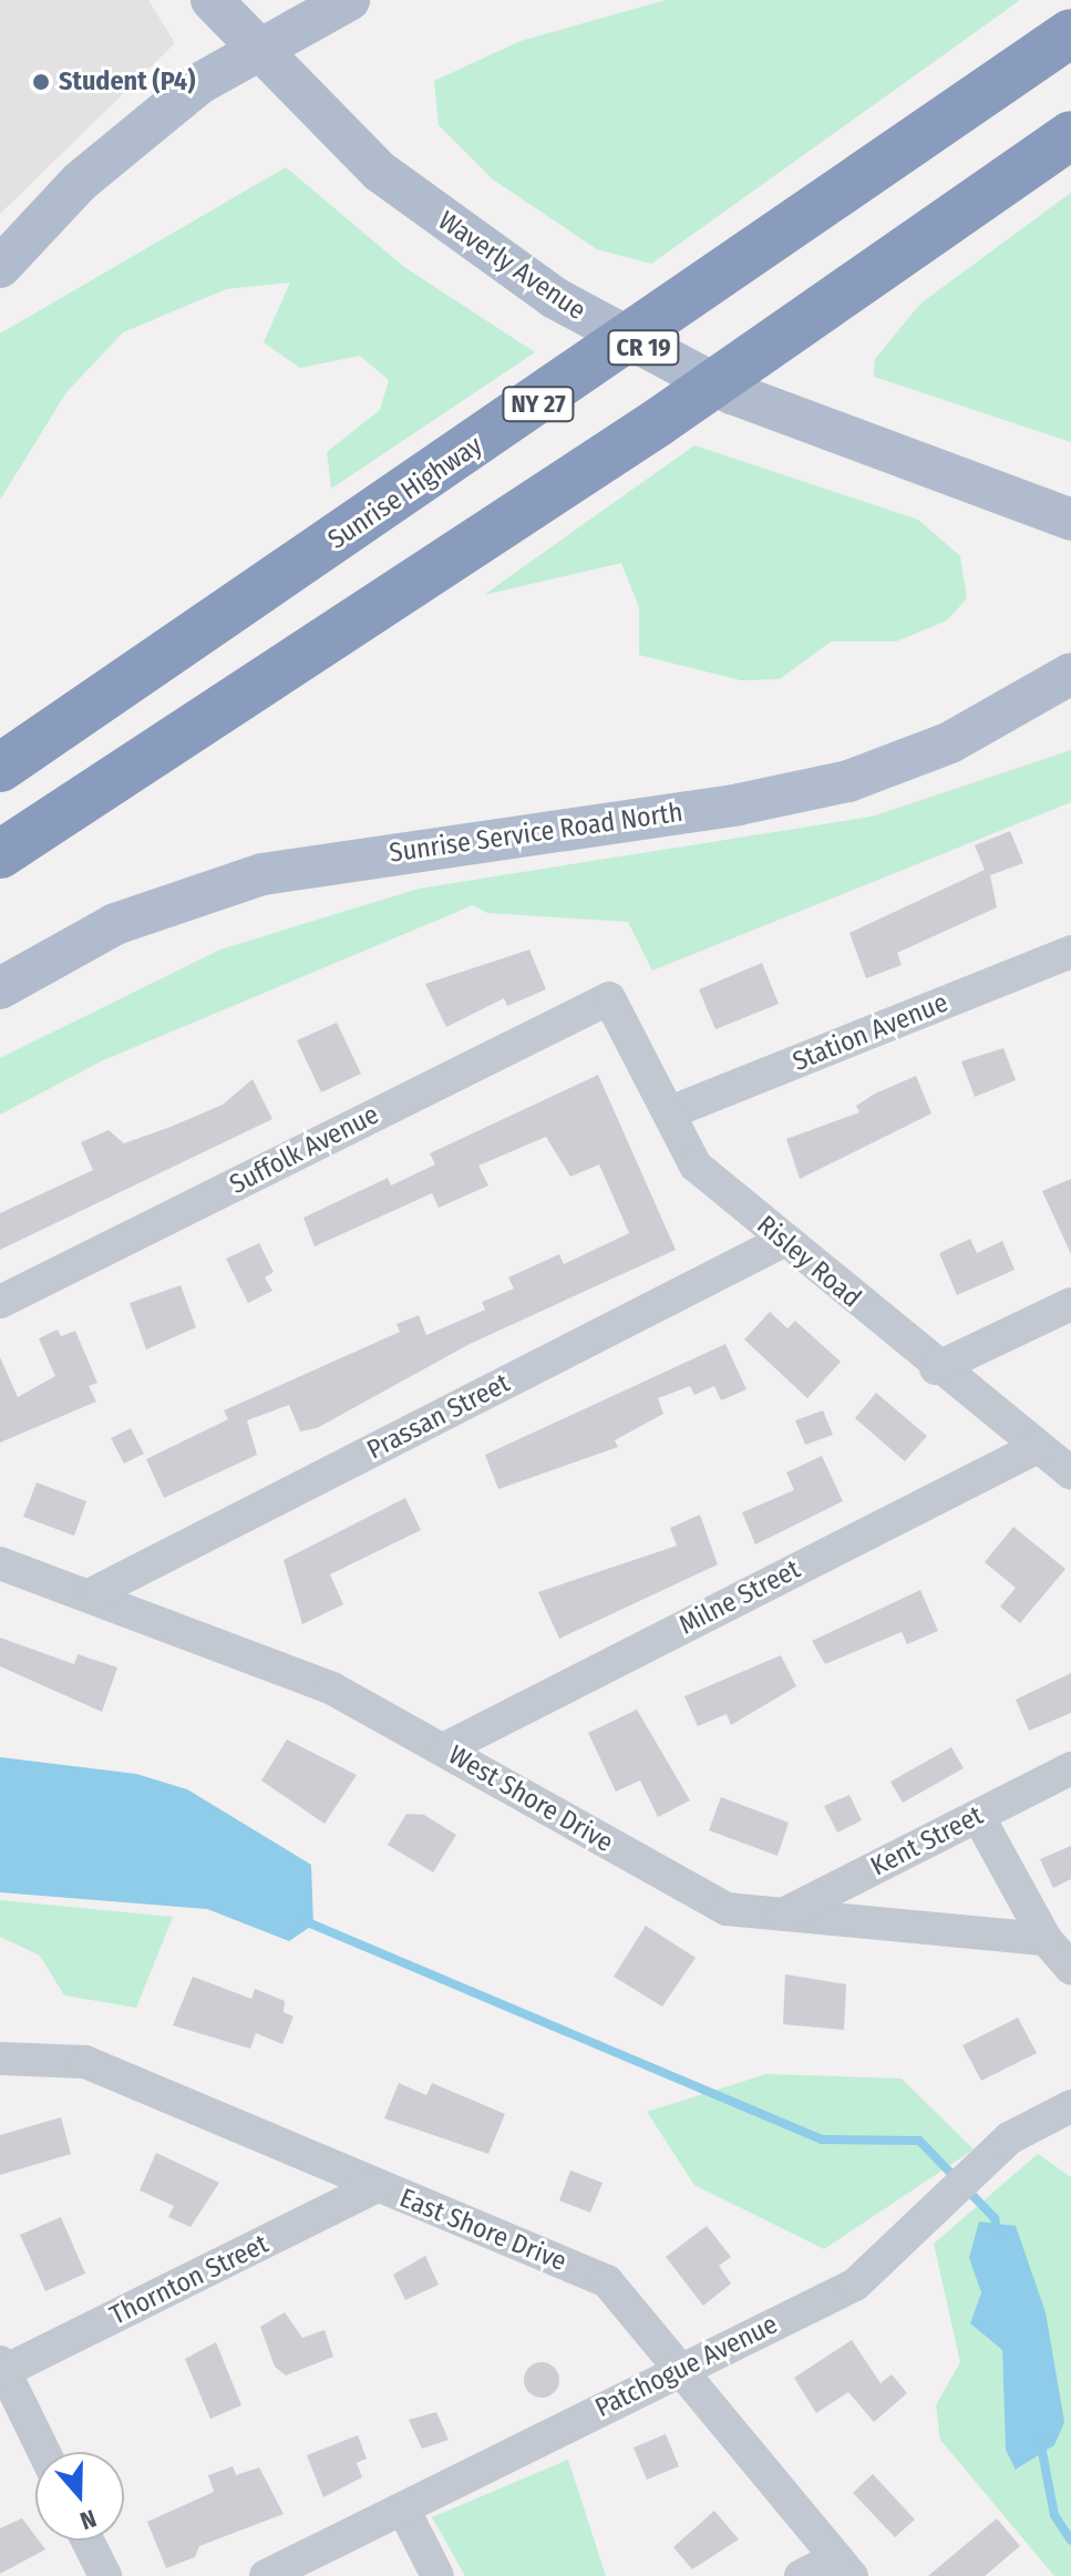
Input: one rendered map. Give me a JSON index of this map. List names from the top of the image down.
{
  "streets": {
    "highway": ["NY 27", "Sunrise Highway"],
    "main road": ["Waverly Avenue", "CR 19", "Sunrise Service Road North"],
    "street": [
      "Station Avenue",
      "Suffolk Avenue",
      "Risley Road",
      "Prassan Street",
      "Milne Street",
      "West Shore Drive",
      "Kent Street",
      "East Shore Drive",
      "Thornton Street",
      "Patchogue Avenue"
    ]
  },
  "crossings": [
    ["Station Avenue", "Risley Road"],
    ["Suffolk Avenue", "Risley Road"],
    ["Risley Road", "Prassan Street"],
    ["Risley Road", "Milne Street"],
    ["Prassan Street", "West Shore Drive"],
    ["Milne Street", "West Shore Drive"],
    ["West Shore Drive", "Kent Street"],
    ["East Shore Drive", "Thornton Street"],
    ["East Shore Drive", "Patchogue Avenue"]
  ],
  "places": ["Student (P4)"],
  "north": "bottom"
}
